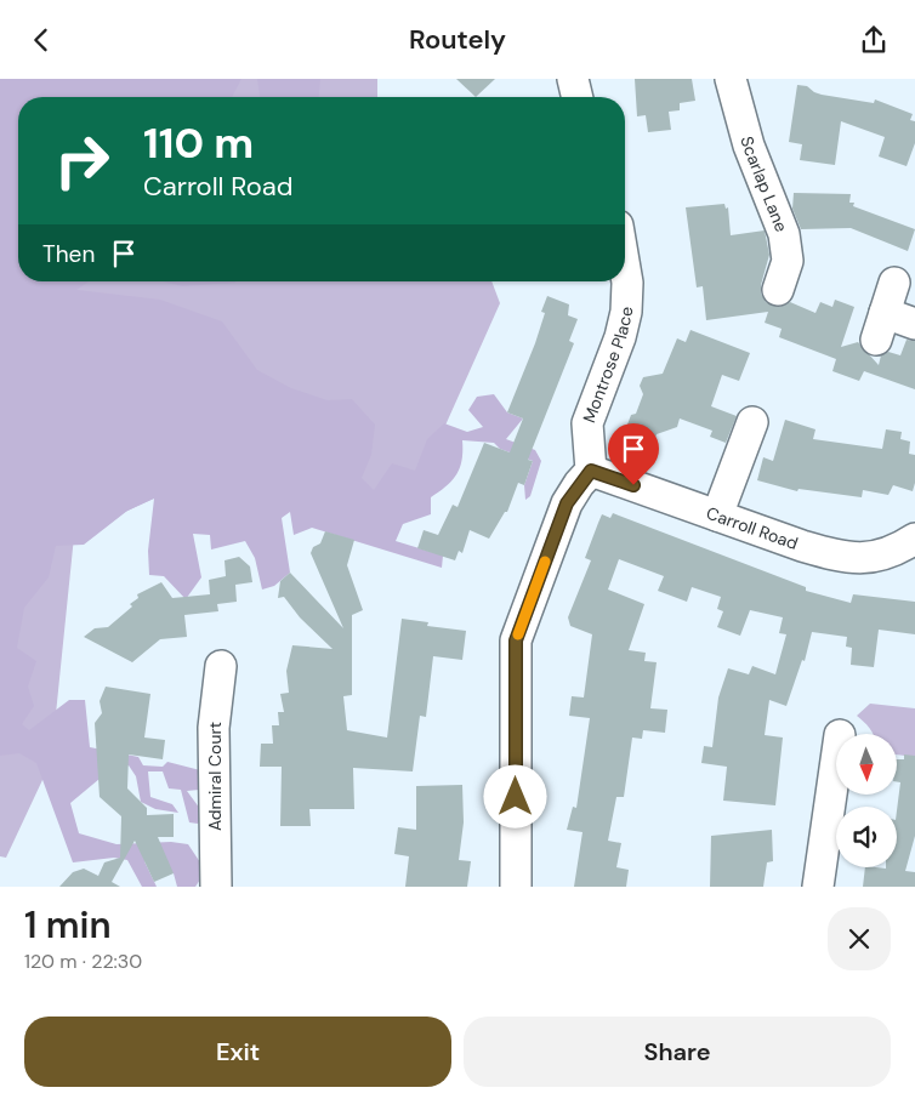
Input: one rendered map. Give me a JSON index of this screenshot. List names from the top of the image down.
{
  "streets": {
    "street": [
      "Scarlap Lane",
      "Montrose Place",
      "Carroll Road",
      "Admiral Court"
    ]
  },
  "crossings": [
    ["Montrose Place", "Carroll Road"]
  ],
  "north": "bottom",
  "page": {
    "header": "Routely",
    "turn": ["110 m", "Carroll Road"],
    "then": "Then",
    "heading": ["1 min", "120 m · 22:30"],
    "buttons": ["Exit", "Share"]
  }
}
